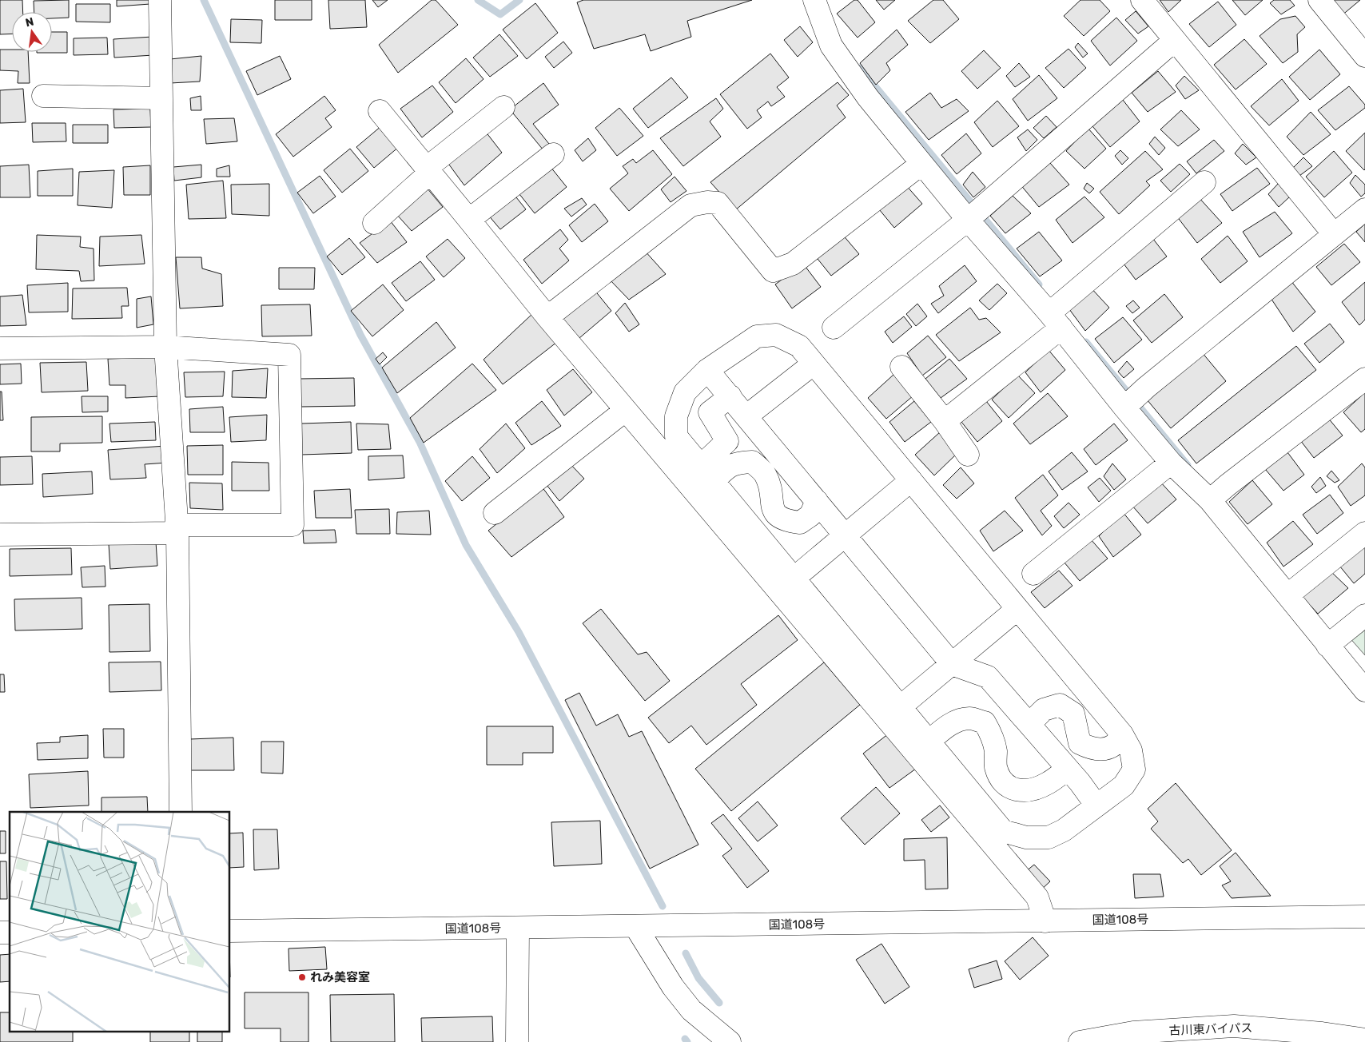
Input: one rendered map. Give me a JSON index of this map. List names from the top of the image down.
{
  "streets": {
    "main road": ["国道108号", "古川東バイパス"]
  },
  "places": ["れみ美容室"],
  "north": "top"
}
